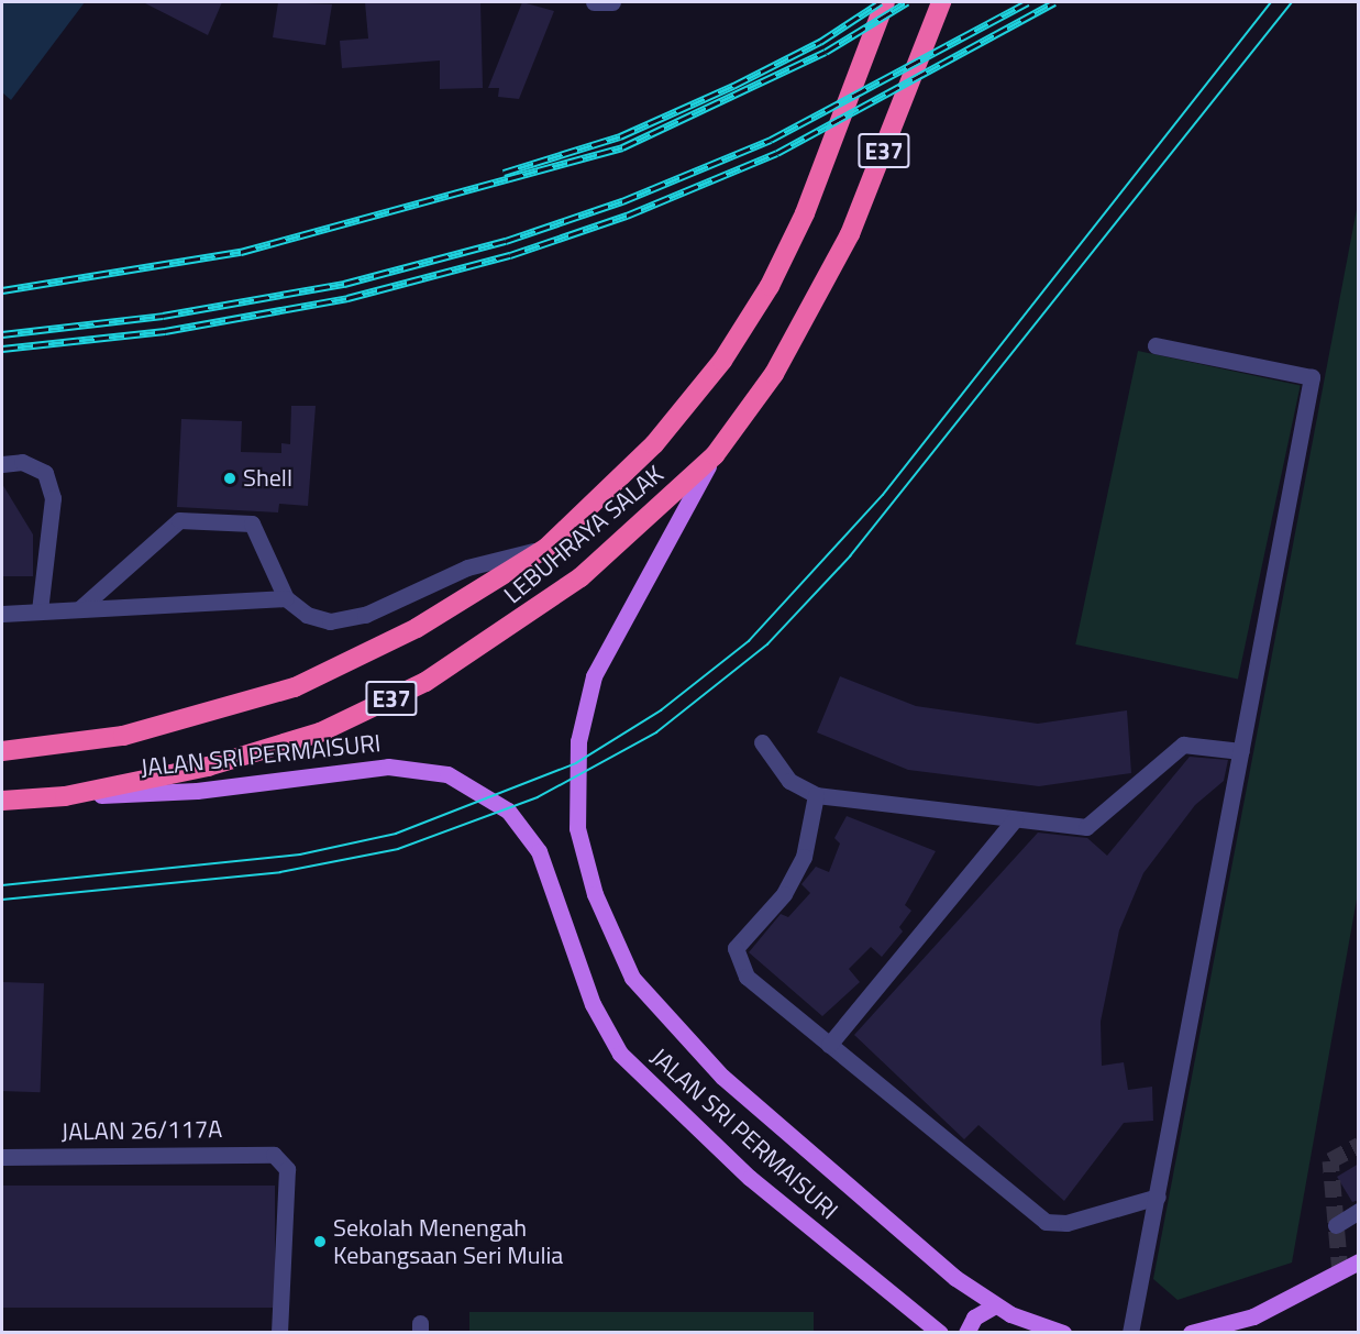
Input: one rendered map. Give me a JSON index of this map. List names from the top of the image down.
{
  "streets": {
    "highway": ["E37", "LEBUHRAYA SALAK"],
    "main road": ["JALAN SRI PERMAISURI"],
    "street": ["JALAN 26/117A"]
  },
  "crossings": [
    ["LEBUHRAYA SALAK", "JALAN SRI PERMAISURI"]
  ],
  "places": ["Shell", "Sekolah Menengah Kebangsaan Seri Mulia"]
}
